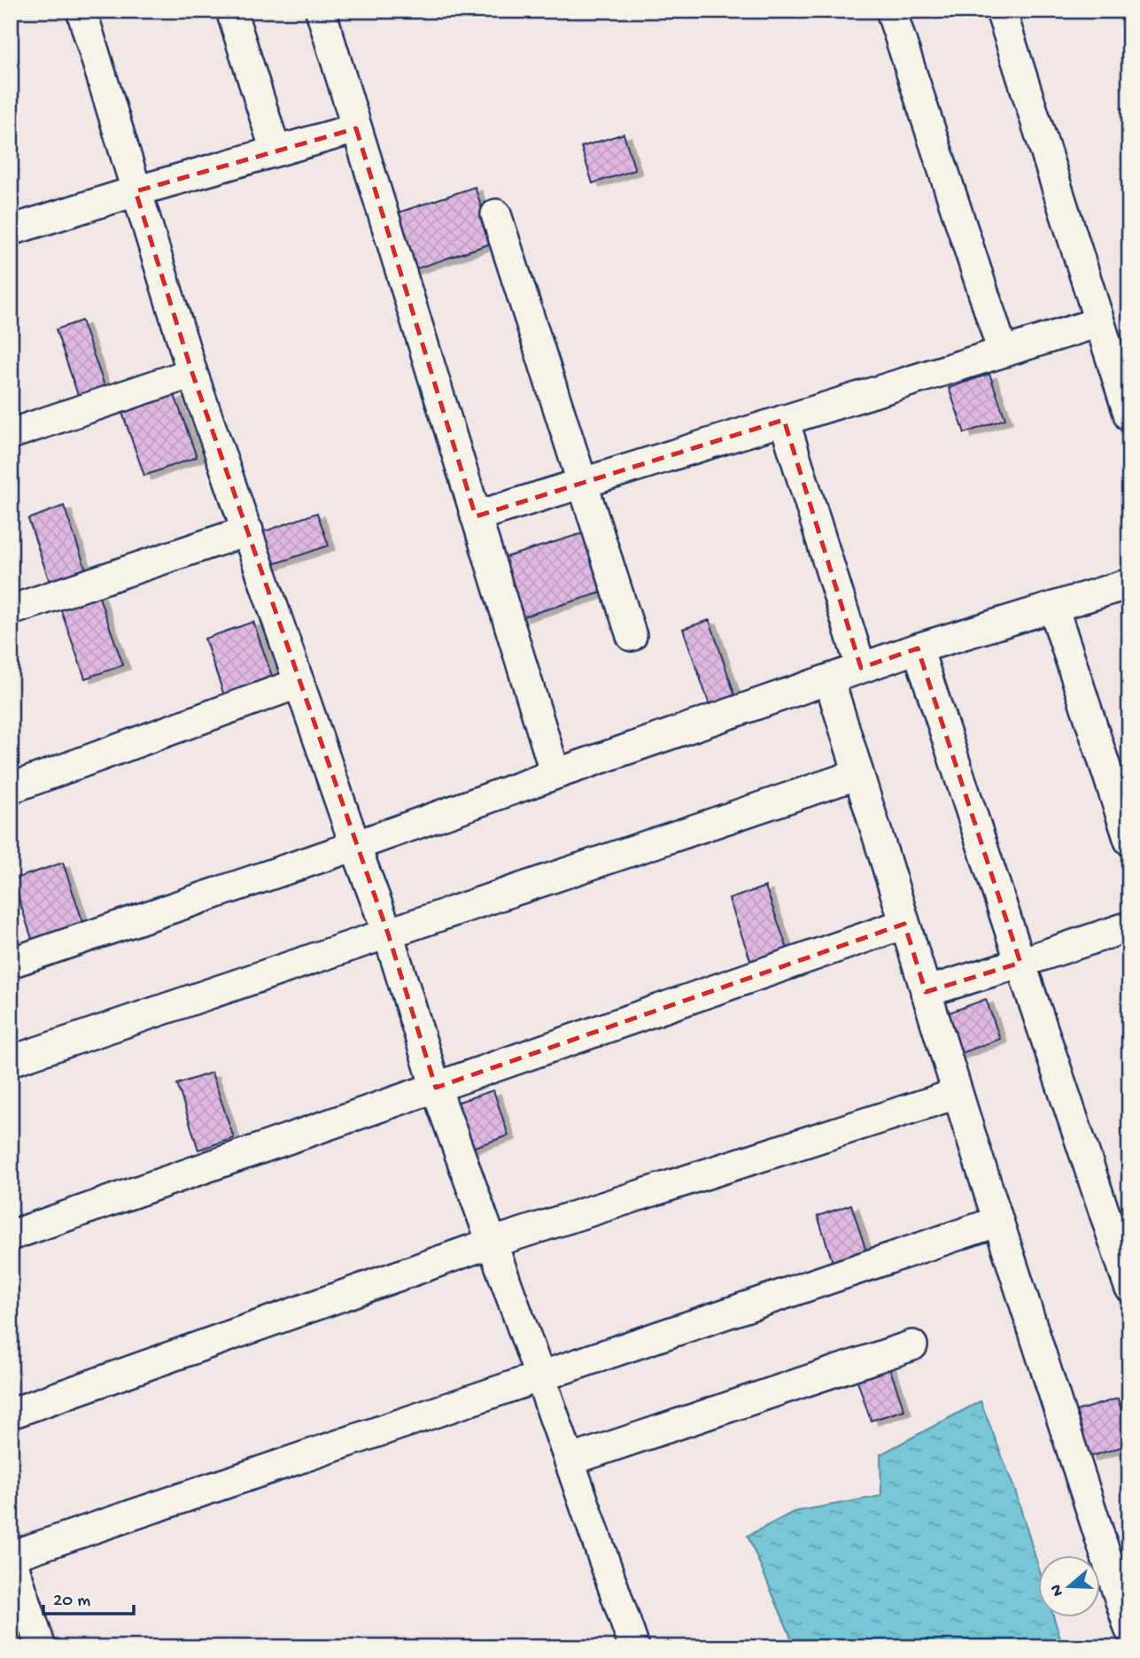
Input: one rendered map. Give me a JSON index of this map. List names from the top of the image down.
{
  "scale_bar": "20 m",
  "north": "left"
}
